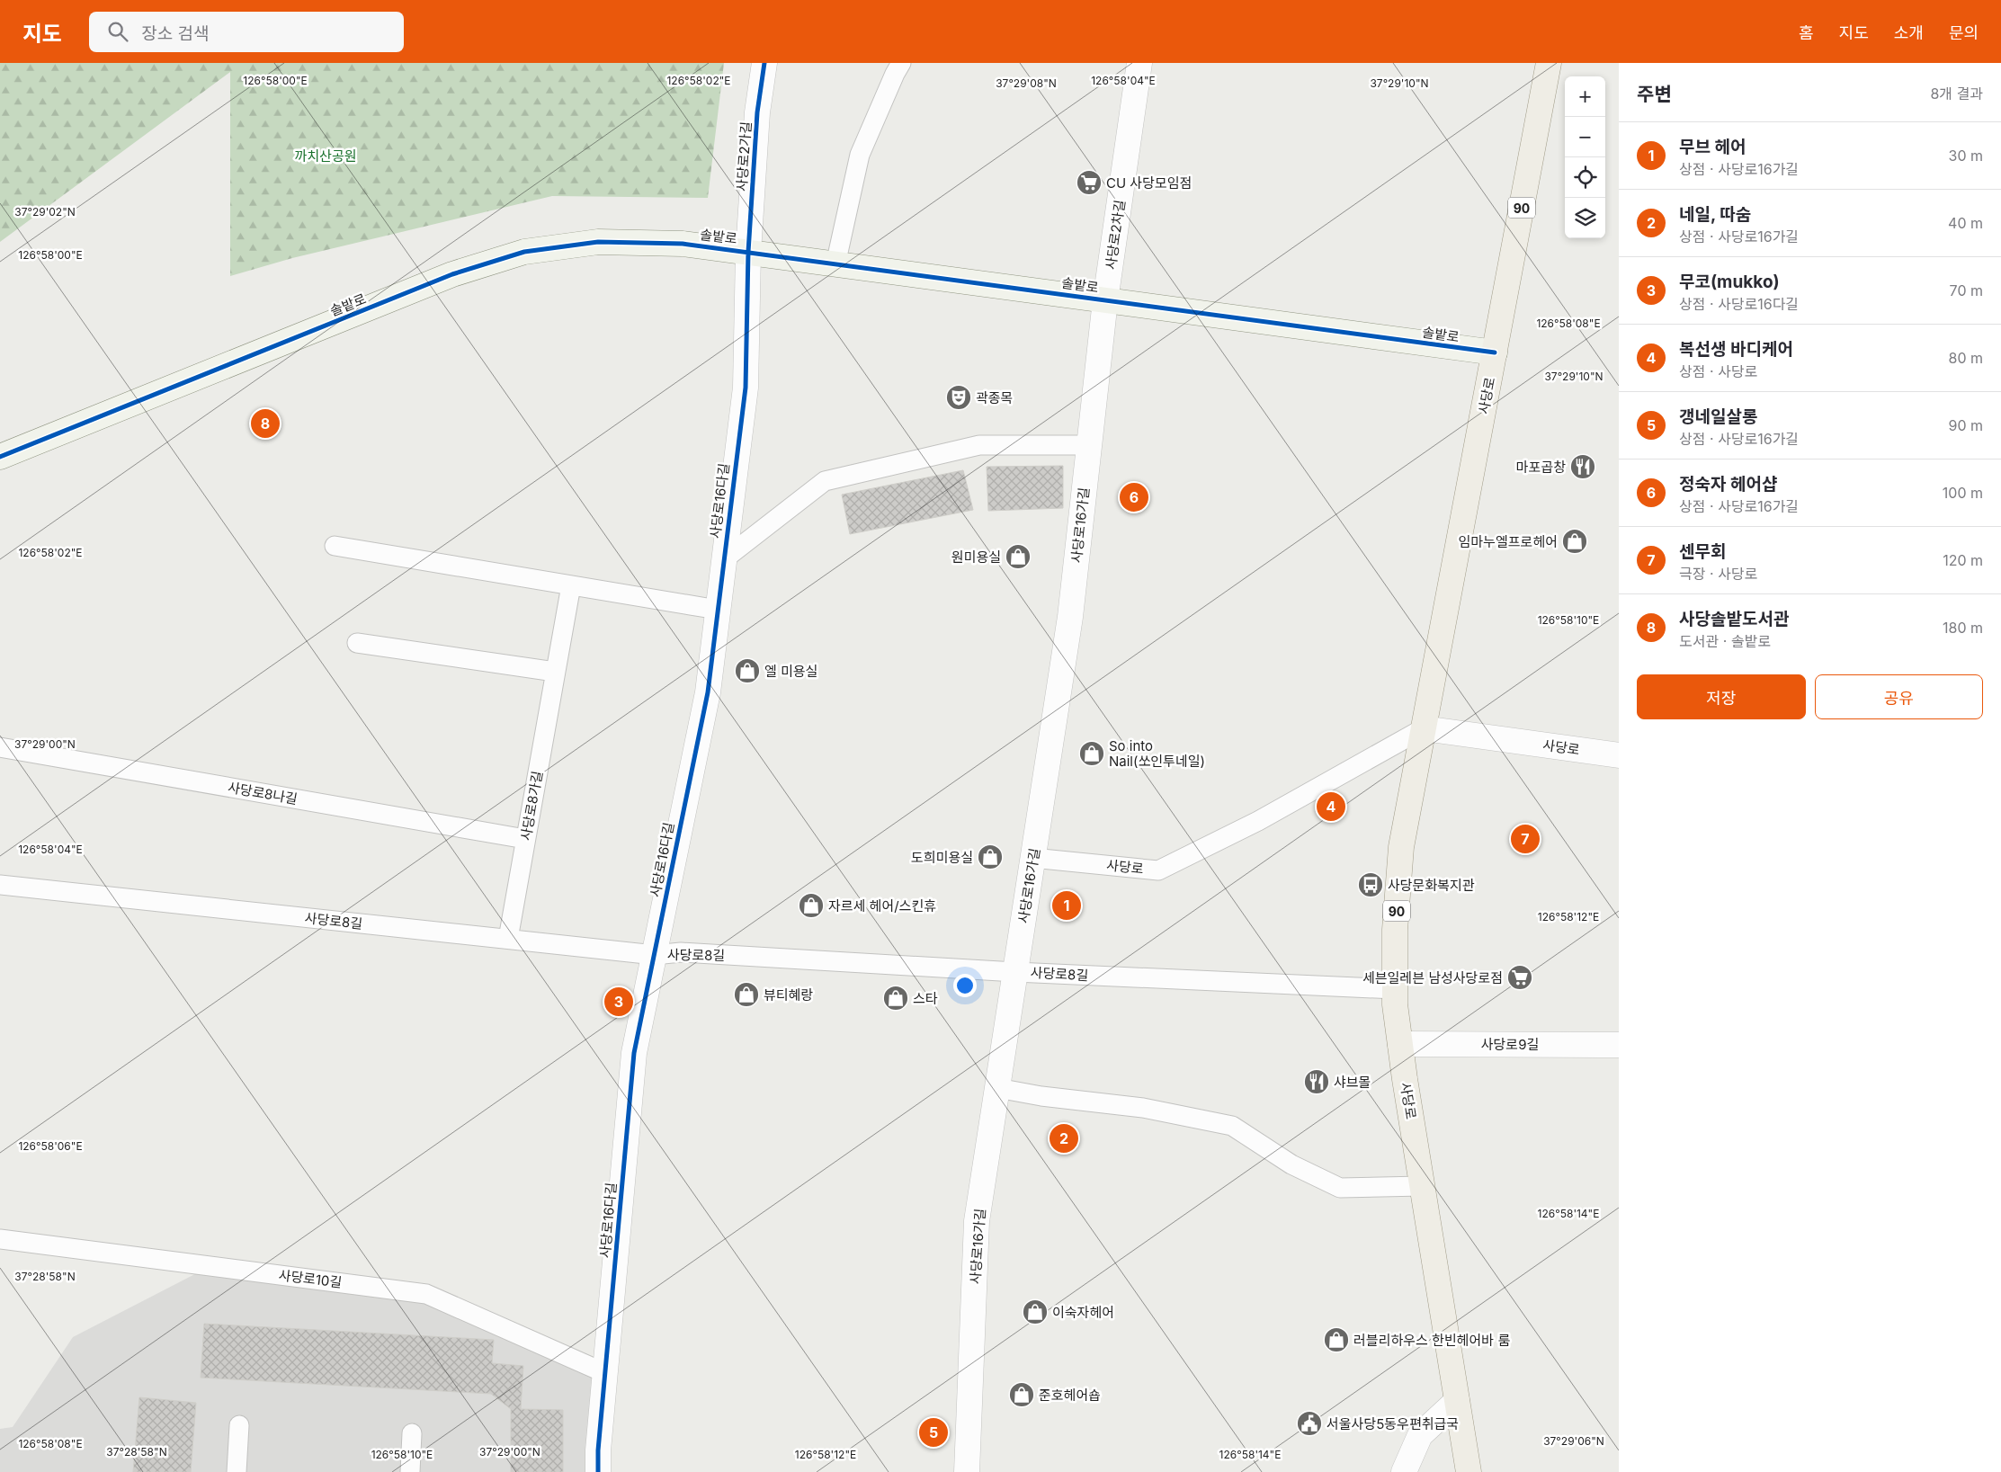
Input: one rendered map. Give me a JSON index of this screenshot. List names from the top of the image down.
{
  "streets": {
    "main road": ["90", "사당로"],
    "street": [
      "사당로2가길",
      "사당로2차길",
      "솔밭로",
      "사당로16다길",
      "사당로16가길",
      "사당로9길"
    ],
    "lane": [
      "사당로8나길",
      "사당로8가길",
      "사당로8길",
      "사당로10길"
    ]
  },
  "crossings": [
    ["사당로2가길", "솔밭로"],
    ["사당로2가길", "사당로16다길"],
    ["사당로2차길", "솔밭로"],
    ["사당로2차길", "사당로16가길"],
    ["솔밭로", "사당로"],
    ["솔밭로", "사당로16다길"],
    ["솔밭로", "사당로16가길"],
    ["사당로", "사당로16가길"],
    ["사당로", "사당로8길"],
    ["사당로", "사당로9길"],
    ["사당로16다길", "사당로16가길"],
    ["사당로16다길", "사당로8길"],
    ["사당로16다길", "사당로10길"],
    ["사당로16가길", "사당로8길"],
    ["사당로8나길", "사당로8가길"],
    ["사당로8가길", "사당로8길"]
  ],
  "parks": ["까치산공원"],
  "places": {
    "supermarket": ["CU 사당모임점", "세븐일레븐 남성사당로점"],
    "theatre": ["곽종목"],
    "restaurant": ["마포곱창", "샤브몰"],
    "shop": [
      "임마누엘프로헤어",
      "원미용실",
      "엘 미용실",
      "So into Nail(쏘인투네일)",
      "도희미용실",
      "자르세 헤어/스킨휴",
      "뷰티혜랑",
      "스타",
      "이숙자헤어",
      "러블리하우스 한빈헤어바 룸",
      "준호헤어숍"
    ],
    "bus stop": ["사당문화복지관"],
    "public building": ["서울사당5동우편취급국"]
  },
  "page": {
    "header": "지도",
    "search": "장소 검색",
    "nav": [
      "홈",
      "지도",
      "소개",
      "문의"
    ],
    "heading": ["주변", "8개 결과"],
    "map_buttons": ["+", "−"],
    "list": [
      {
        "mark": "1",
        "name": "무브 헤어",
        "note": "상점 · 사당로16가길",
        "value": "30 m"
      },
      {
        "mark": "2",
        "name": "네일, 따숨",
        "note": "상점 · 사당로16가길",
        "value": "40 m"
      },
      {
        "mark": "3",
        "name": "무코(mukko)",
        "note": "상점 · 사당로16다길",
        "value": "70 m"
      },
      {
        "mark": "4",
        "name": "복선생 바디케어",
        "note": "상점 · 사당로",
        "value": "80 m"
      },
      {
        "mark": "5",
        "name": "갱네일살롱",
        "note": "상점 · 사당로16가길",
        "value": "90 m"
      },
      {
        "mark": "6",
        "name": "정숙자 헤어샵",
        "note": "상점 · 사당로16가길",
        "value": "100 m"
      },
      {
        "mark": "7",
        "name": "센무회",
        "note": "극장 · 사당로",
        "value": "120 m"
      },
      {
        "mark": "8",
        "name": "사당솔밭도서관",
        "note": "도서관 · 솔밭로",
        "value": "180 m"
      }
    ],
    "pins": [
      "8",
      "6",
      "4",
      "7",
      "1",
      "3",
      "2",
      "5"
    ],
    "buttons": ["저장", "공유"]
  },
  "coordinates": [
    "126°58'04\"E",
    "126°58'00\"E",
    "126°58'02\"E",
    "37°29'08\"N",
    "37°29'10\"N",
    "37°29'02\"N",
    "126°58'08\"E",
    "126°58'10\"E",
    "37°29'00\"N",
    "126°58'12\"E",
    "126°58'06\"E",
    "126°58'14\"E",
    "37°28'58\"N",
    "37°29'06\"N"
  ]
}
